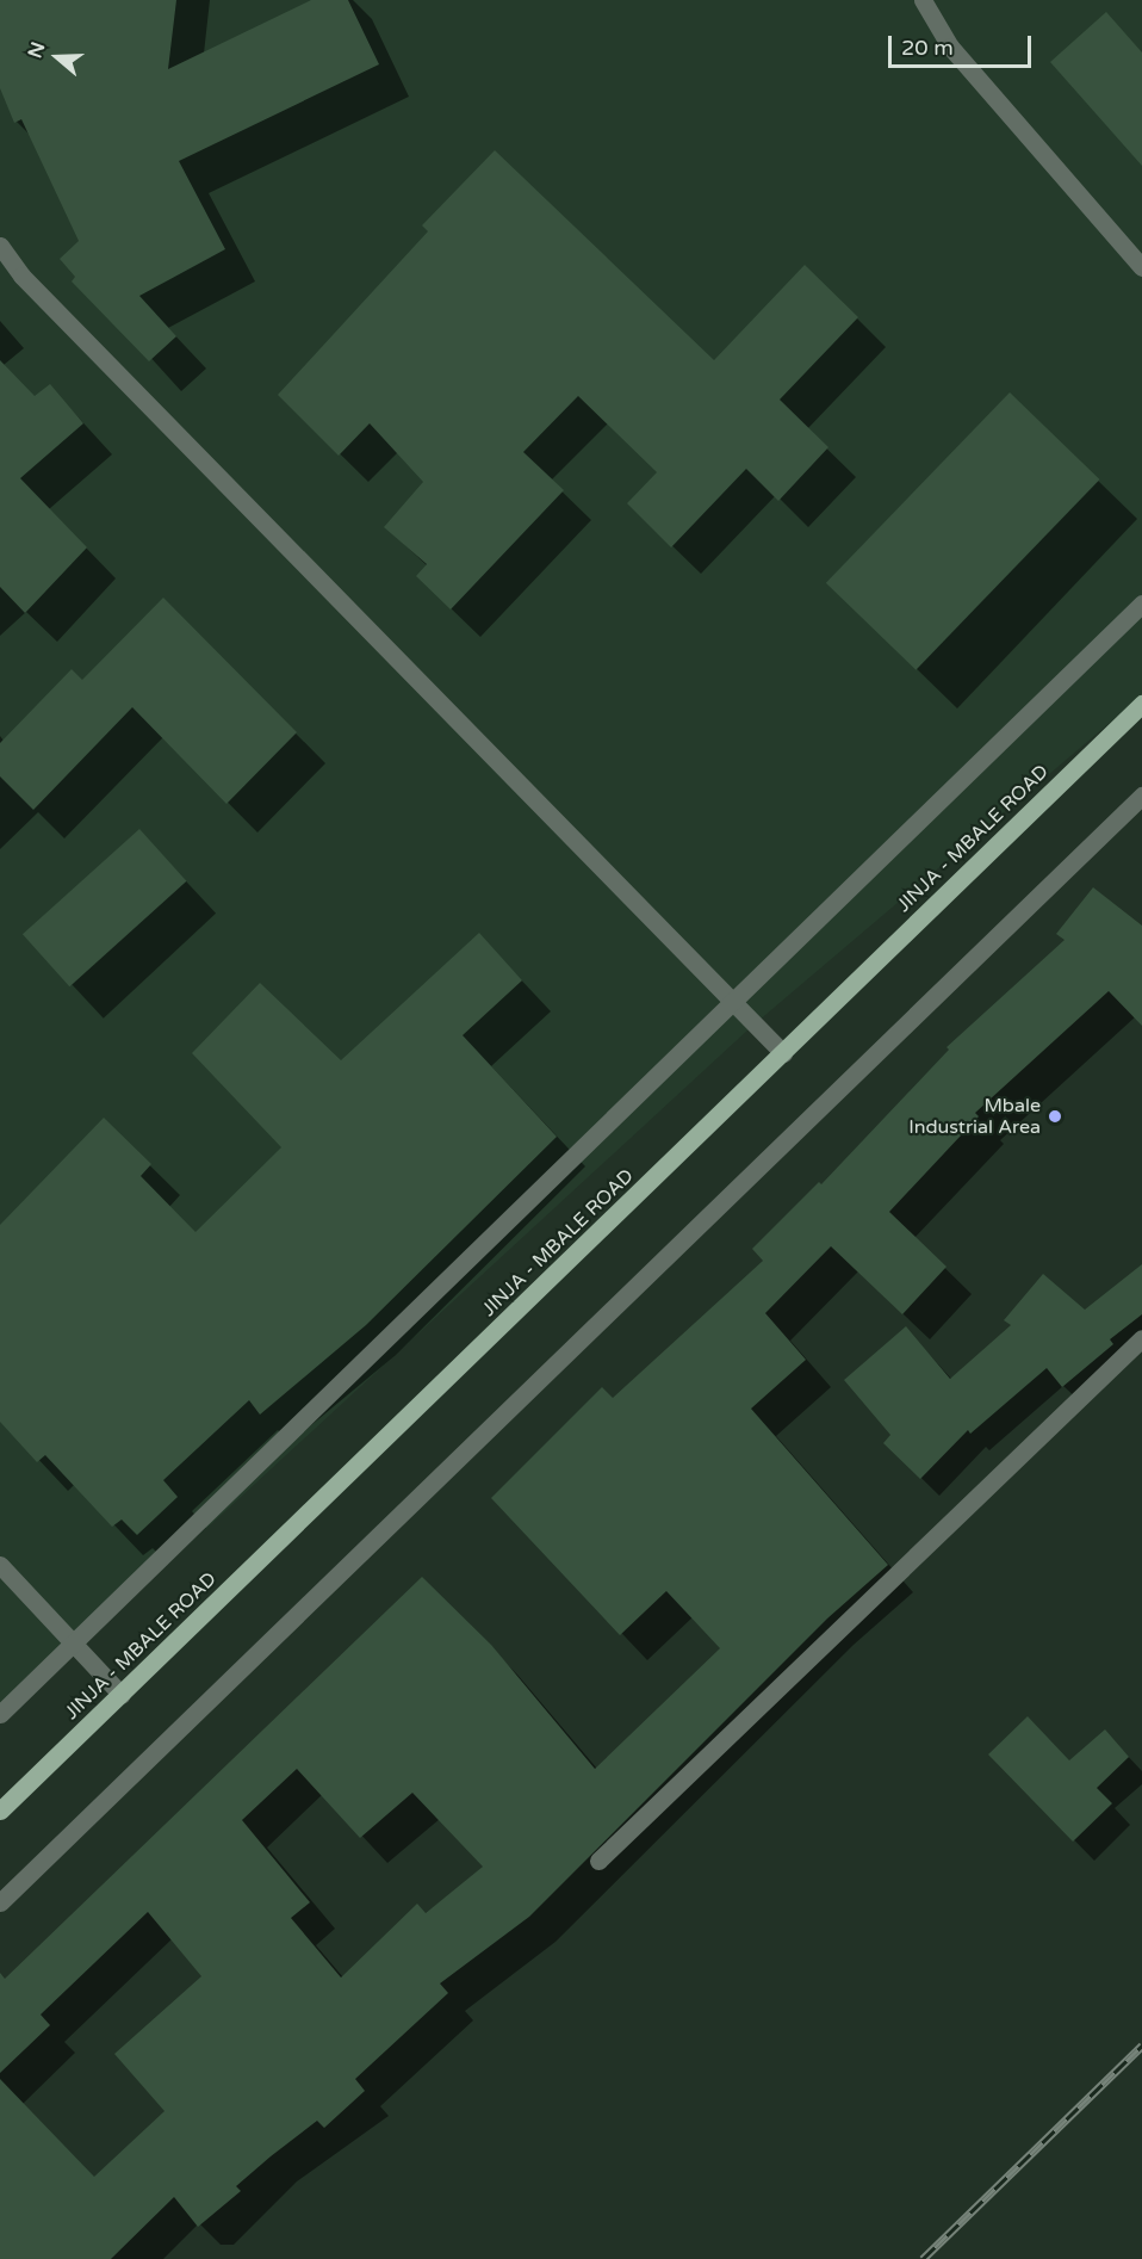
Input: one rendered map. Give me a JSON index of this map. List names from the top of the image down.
{
  "streets": {
    "main road": ["JINJA - MBALE ROAD"]
  },
  "places": ["Mbale Industrial Area"],
  "scale_bar": "20 m",
  "north": "left"
}
